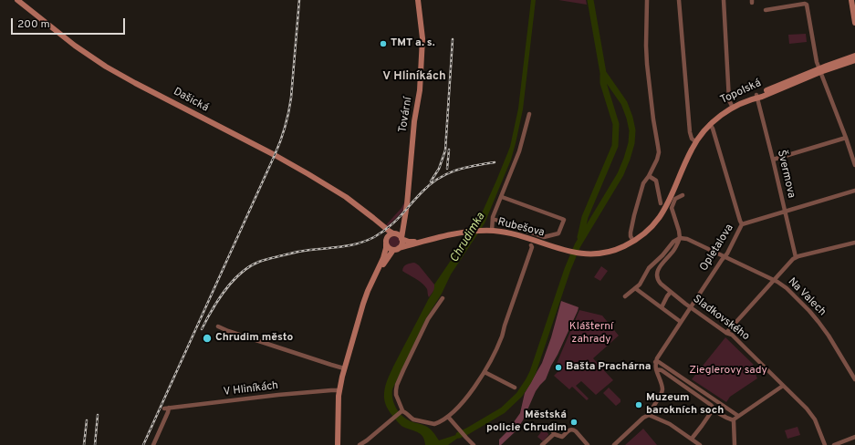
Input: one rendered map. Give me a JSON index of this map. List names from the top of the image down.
{
  "streets": {
    "street": [
      "Topolská",
      "Dašická",
      "Tovární",
      "Švermova",
      "Rubešova",
      "Opletalova",
      "Na Valech",
      "Sladkovského",
      "V Hliníkách"
    ]
  },
  "crossings": [
    ["Topolská", "Švermova"],
    ["Topolská", "Rubešova"],
    ["Dašická", "Tovární"],
    ["Dašická", "Rubešova"],
    ["Tovární", "Rubešova"],
    ["Švermova", "Opletalova"],
    ["Opletalova", "Na Valech"],
    ["Opletalova", "Sladkovského"],
    ["Na Valech", "Sladkovského"]
  ],
  "districts": ["V Hliníkách"],
  "water": ["Chrudimka"],
  "parks": ["Klášterní zahrady", "Zieglerovy sady"],
  "places": [
    "TMT a. s.",
    "Chrudim město",
    "Bašta Prachárna",
    "Muzeum barokních soch",
    "Městská policie Chrudim"
  ],
  "scale_bar": "200 m"
}
